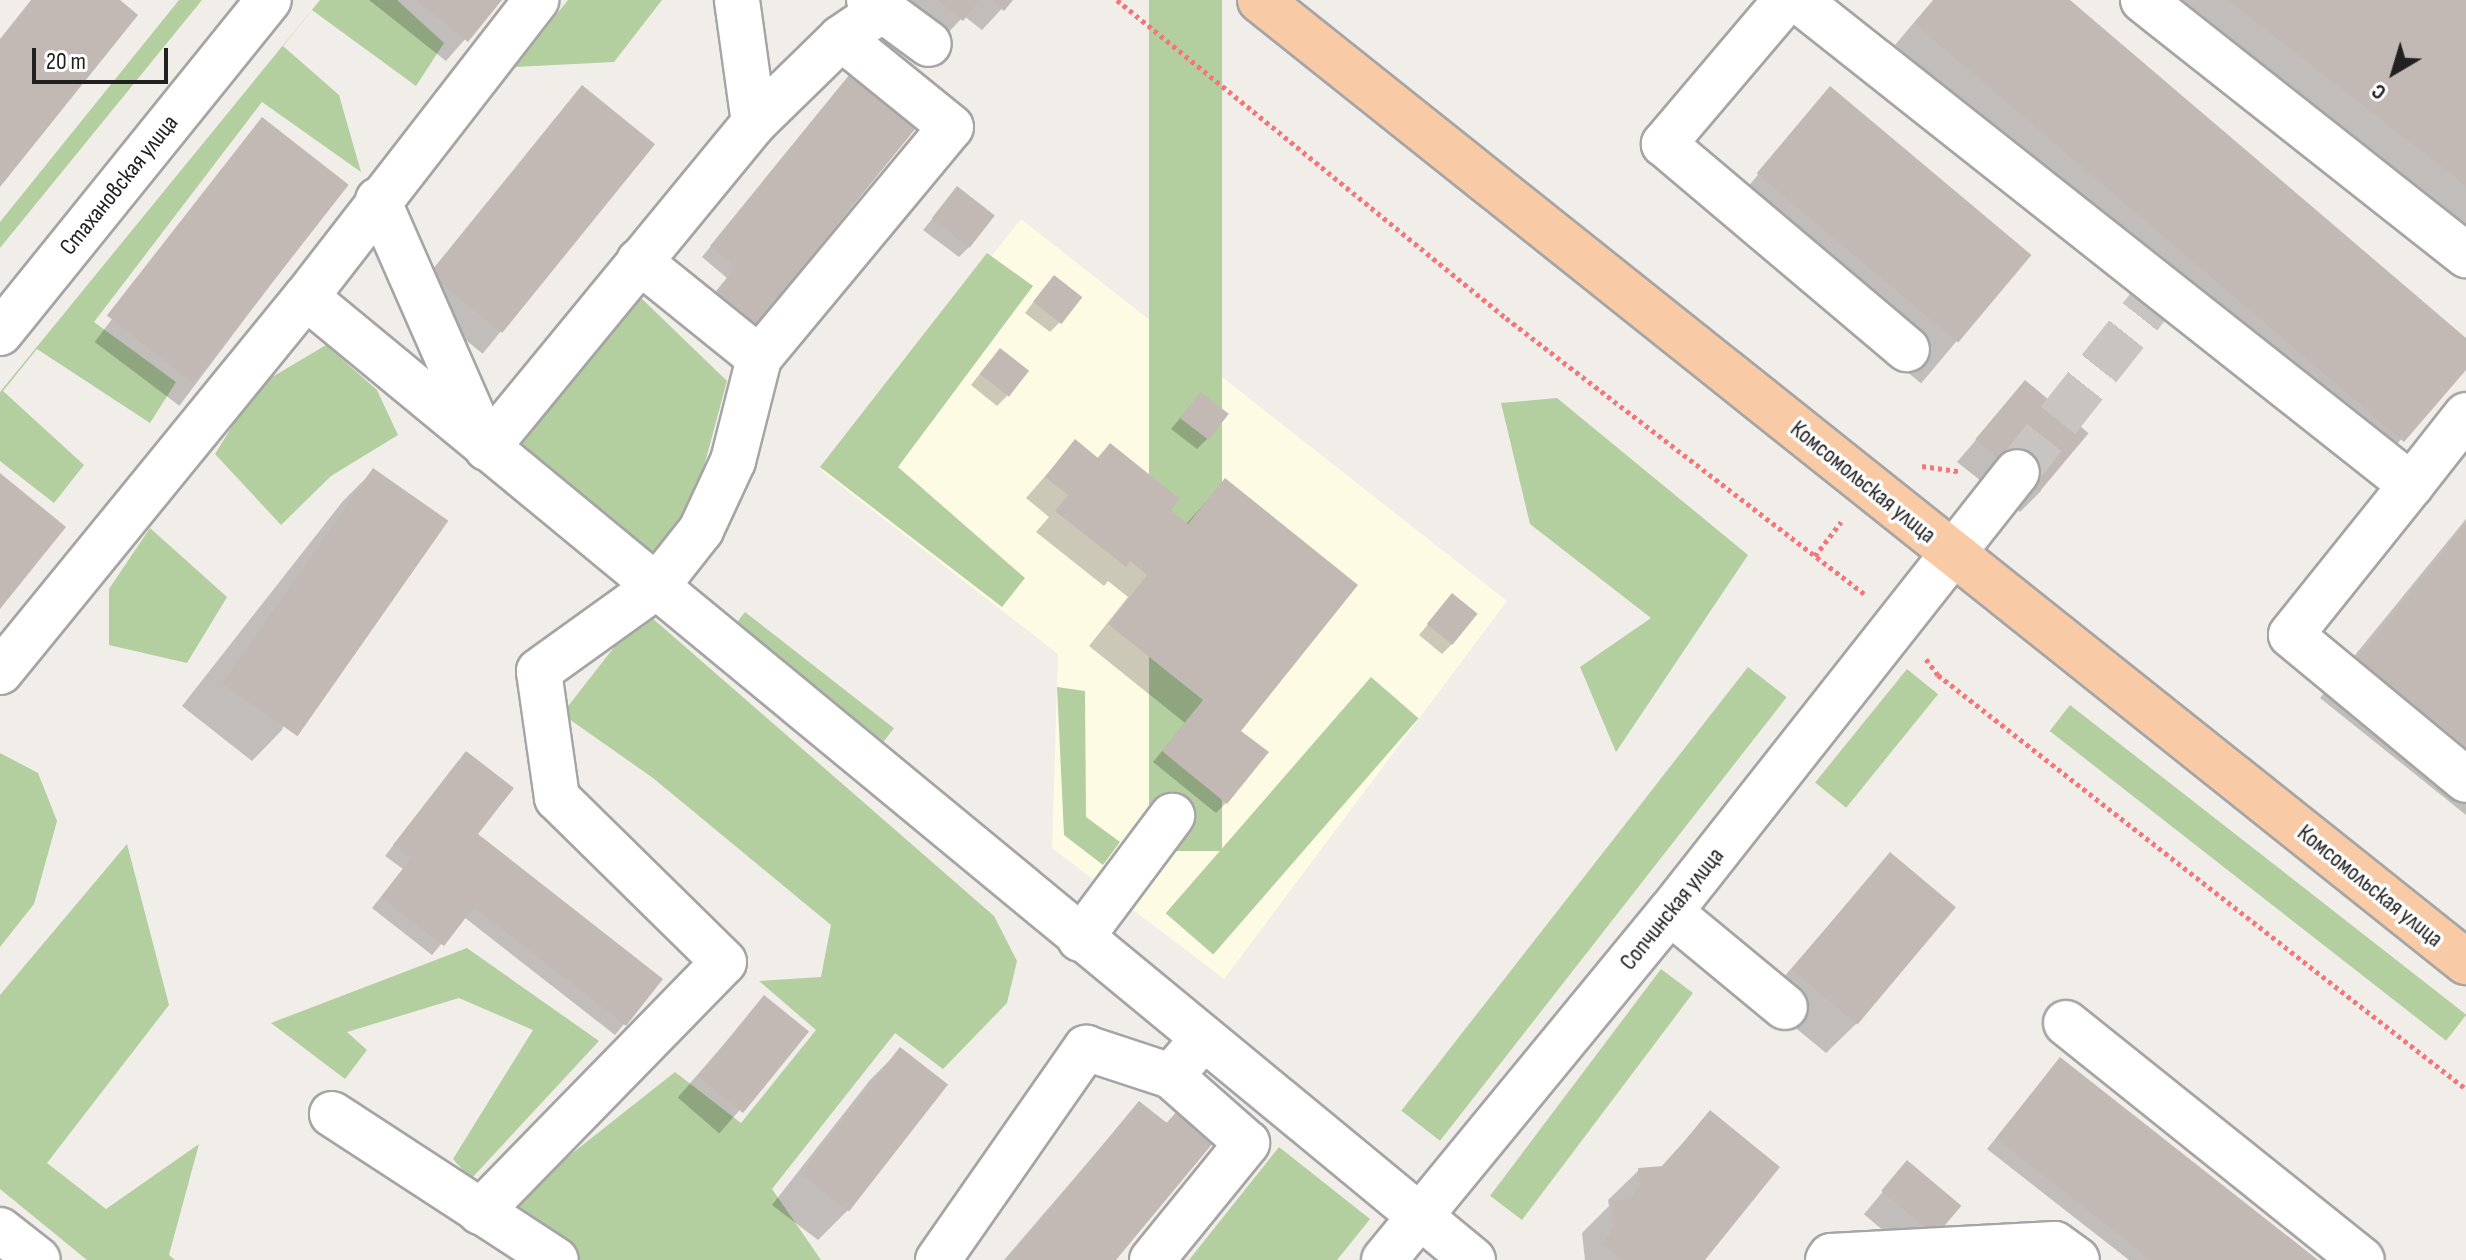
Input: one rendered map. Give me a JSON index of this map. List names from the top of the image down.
{
  "streets": {
    "main road": ["Комсомольская улица"],
    "street": ["Стахановская улица", "Сопчинская улица"]
  },
  "crossings": [
    ["Комсомольская улица", "Сопчинская улица"]
  ],
  "scale_bar": "20 m",
  "north": "bottom left"
}
